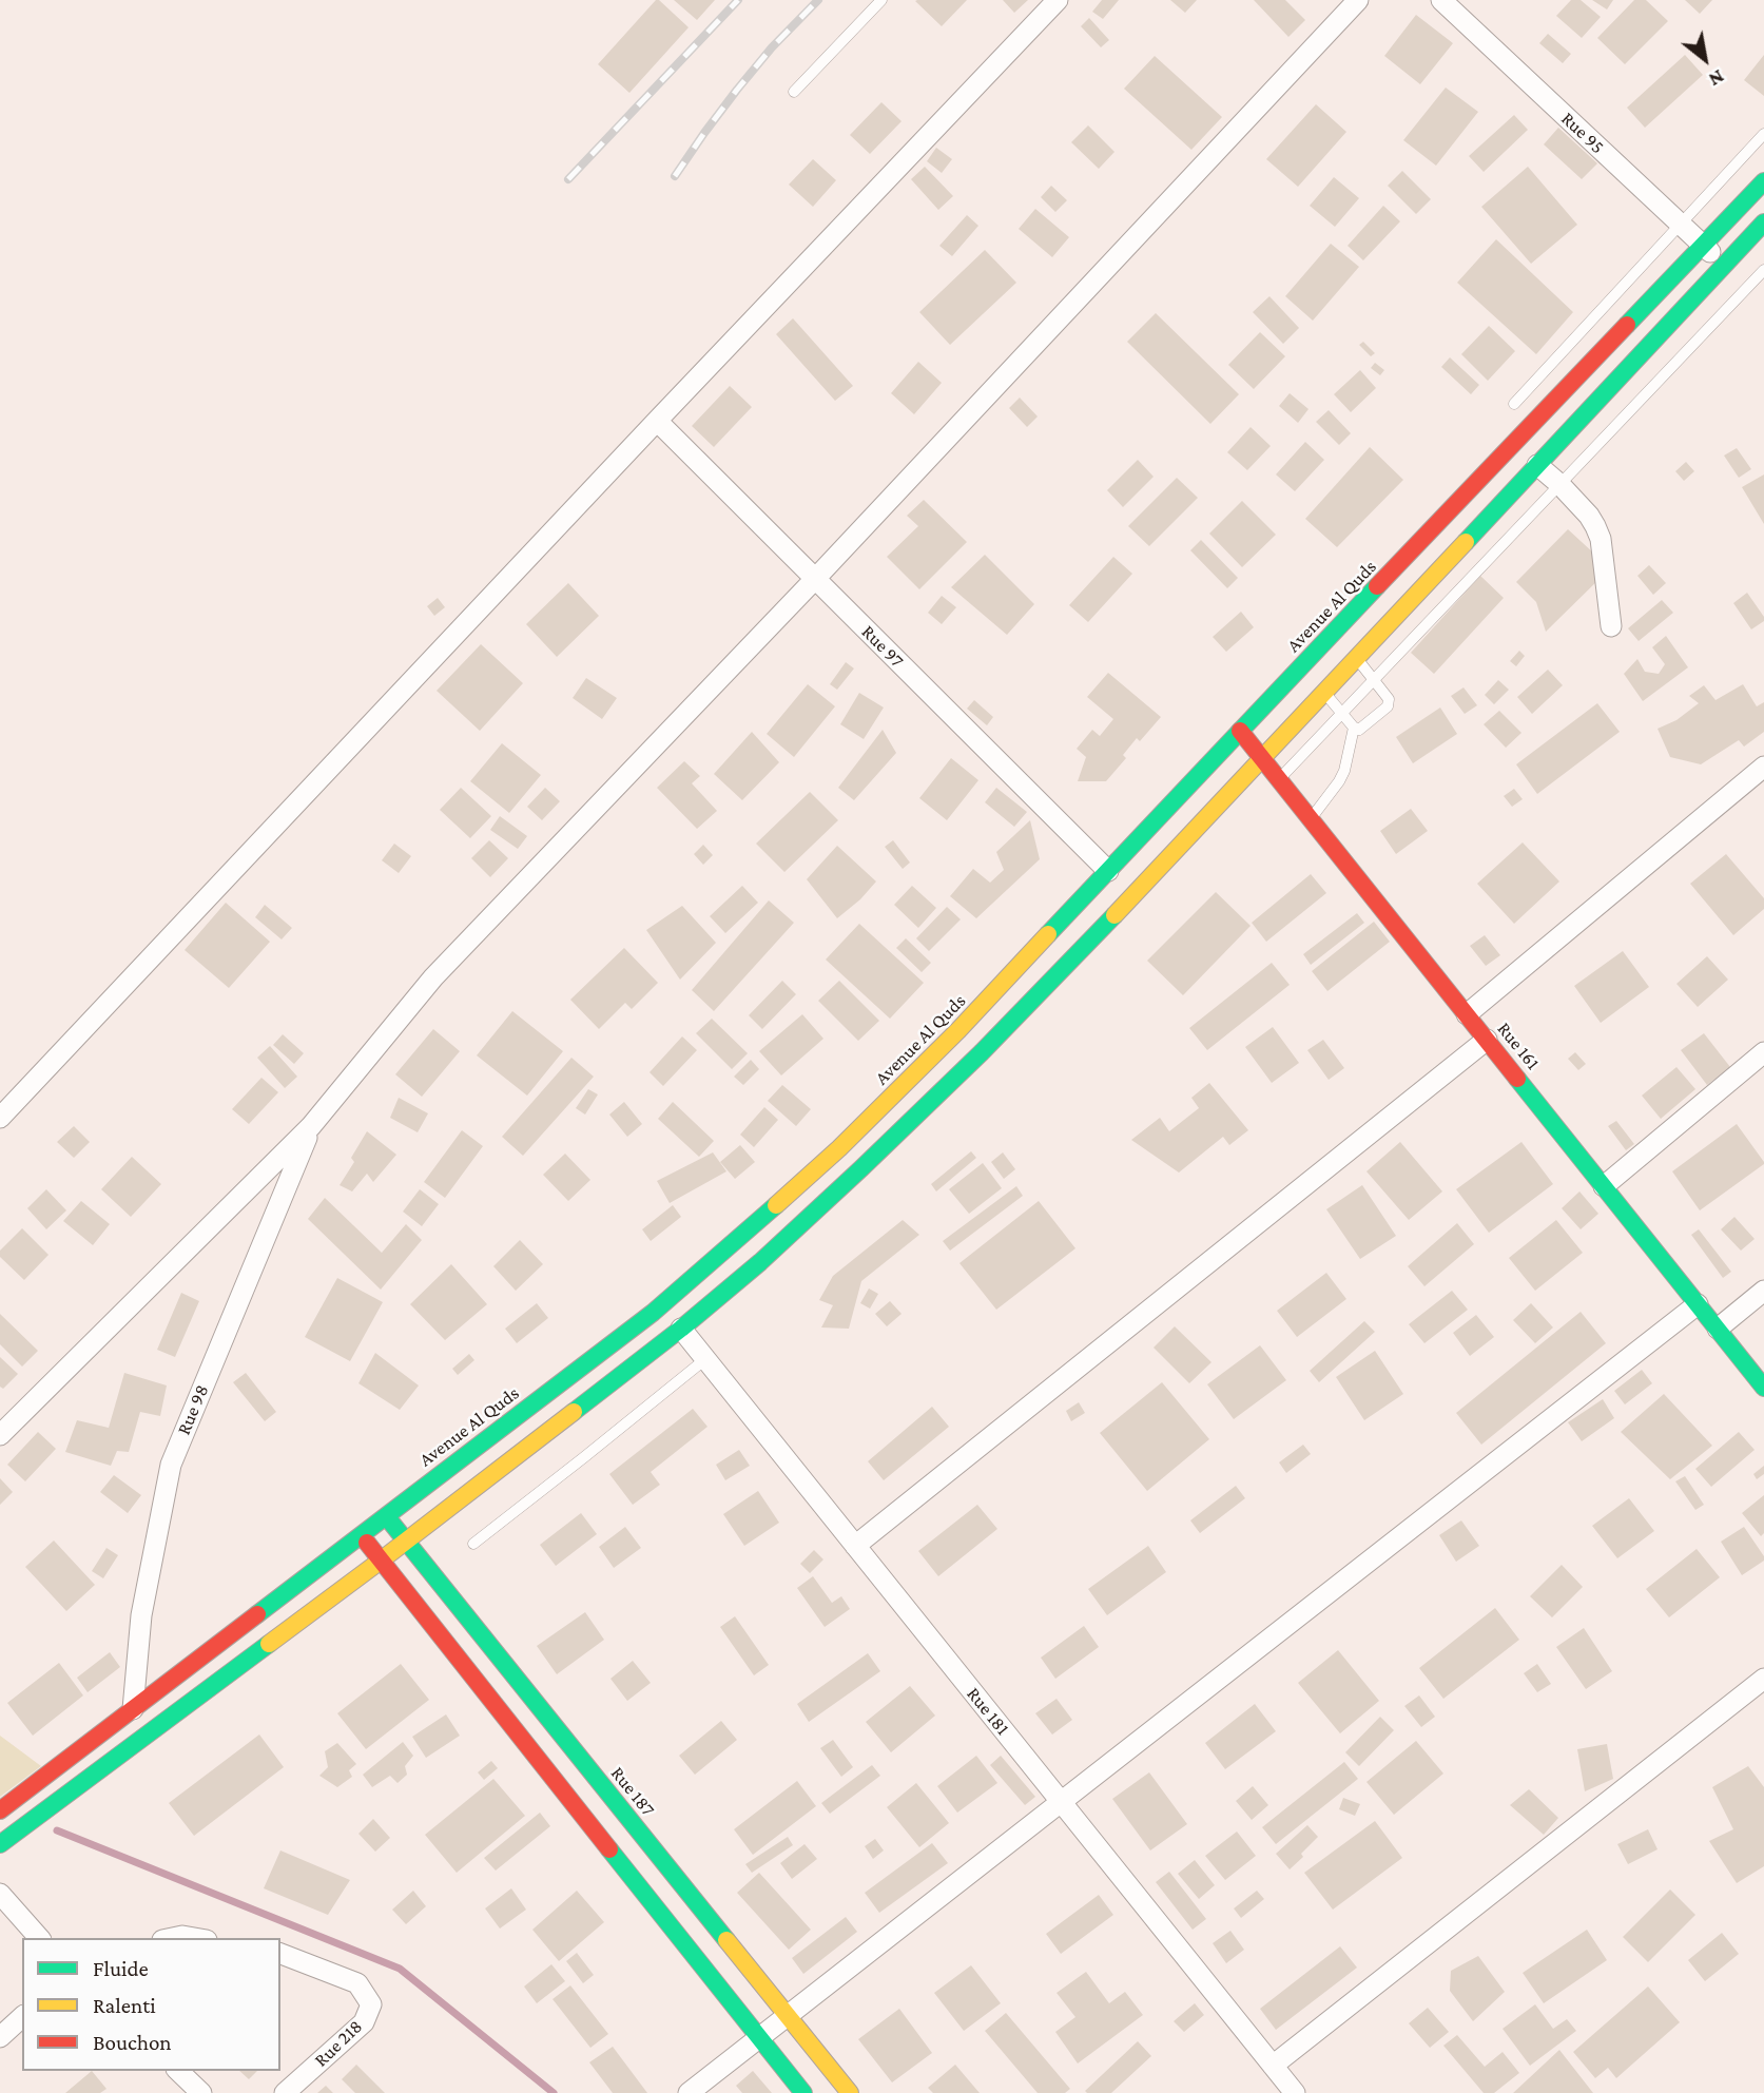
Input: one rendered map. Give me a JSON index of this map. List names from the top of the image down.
{
  "streets": {
    "main road": ["Avenue Al Quds", "Rue 161", "Rue 187"],
    "street": [
      "Rue 95",
      "Rue 97",
      "Rue 98",
      "Rue 181",
      "Rue 218"
    ]
  },
  "crossings": [
    ["Rue 95", "Avenue Al Quds"],
    ["Avenue Al Quds", "Rue 97"],
    ["Avenue Al Quds", "Rue 161"],
    ["Avenue Al Quds", "Rue 98"],
    ["Avenue Al Quds", "Rue 187"]
  ],
  "legend": ["Fluide", "Ralenti", "Bouchon"],
  "north": "bottom right"
}
